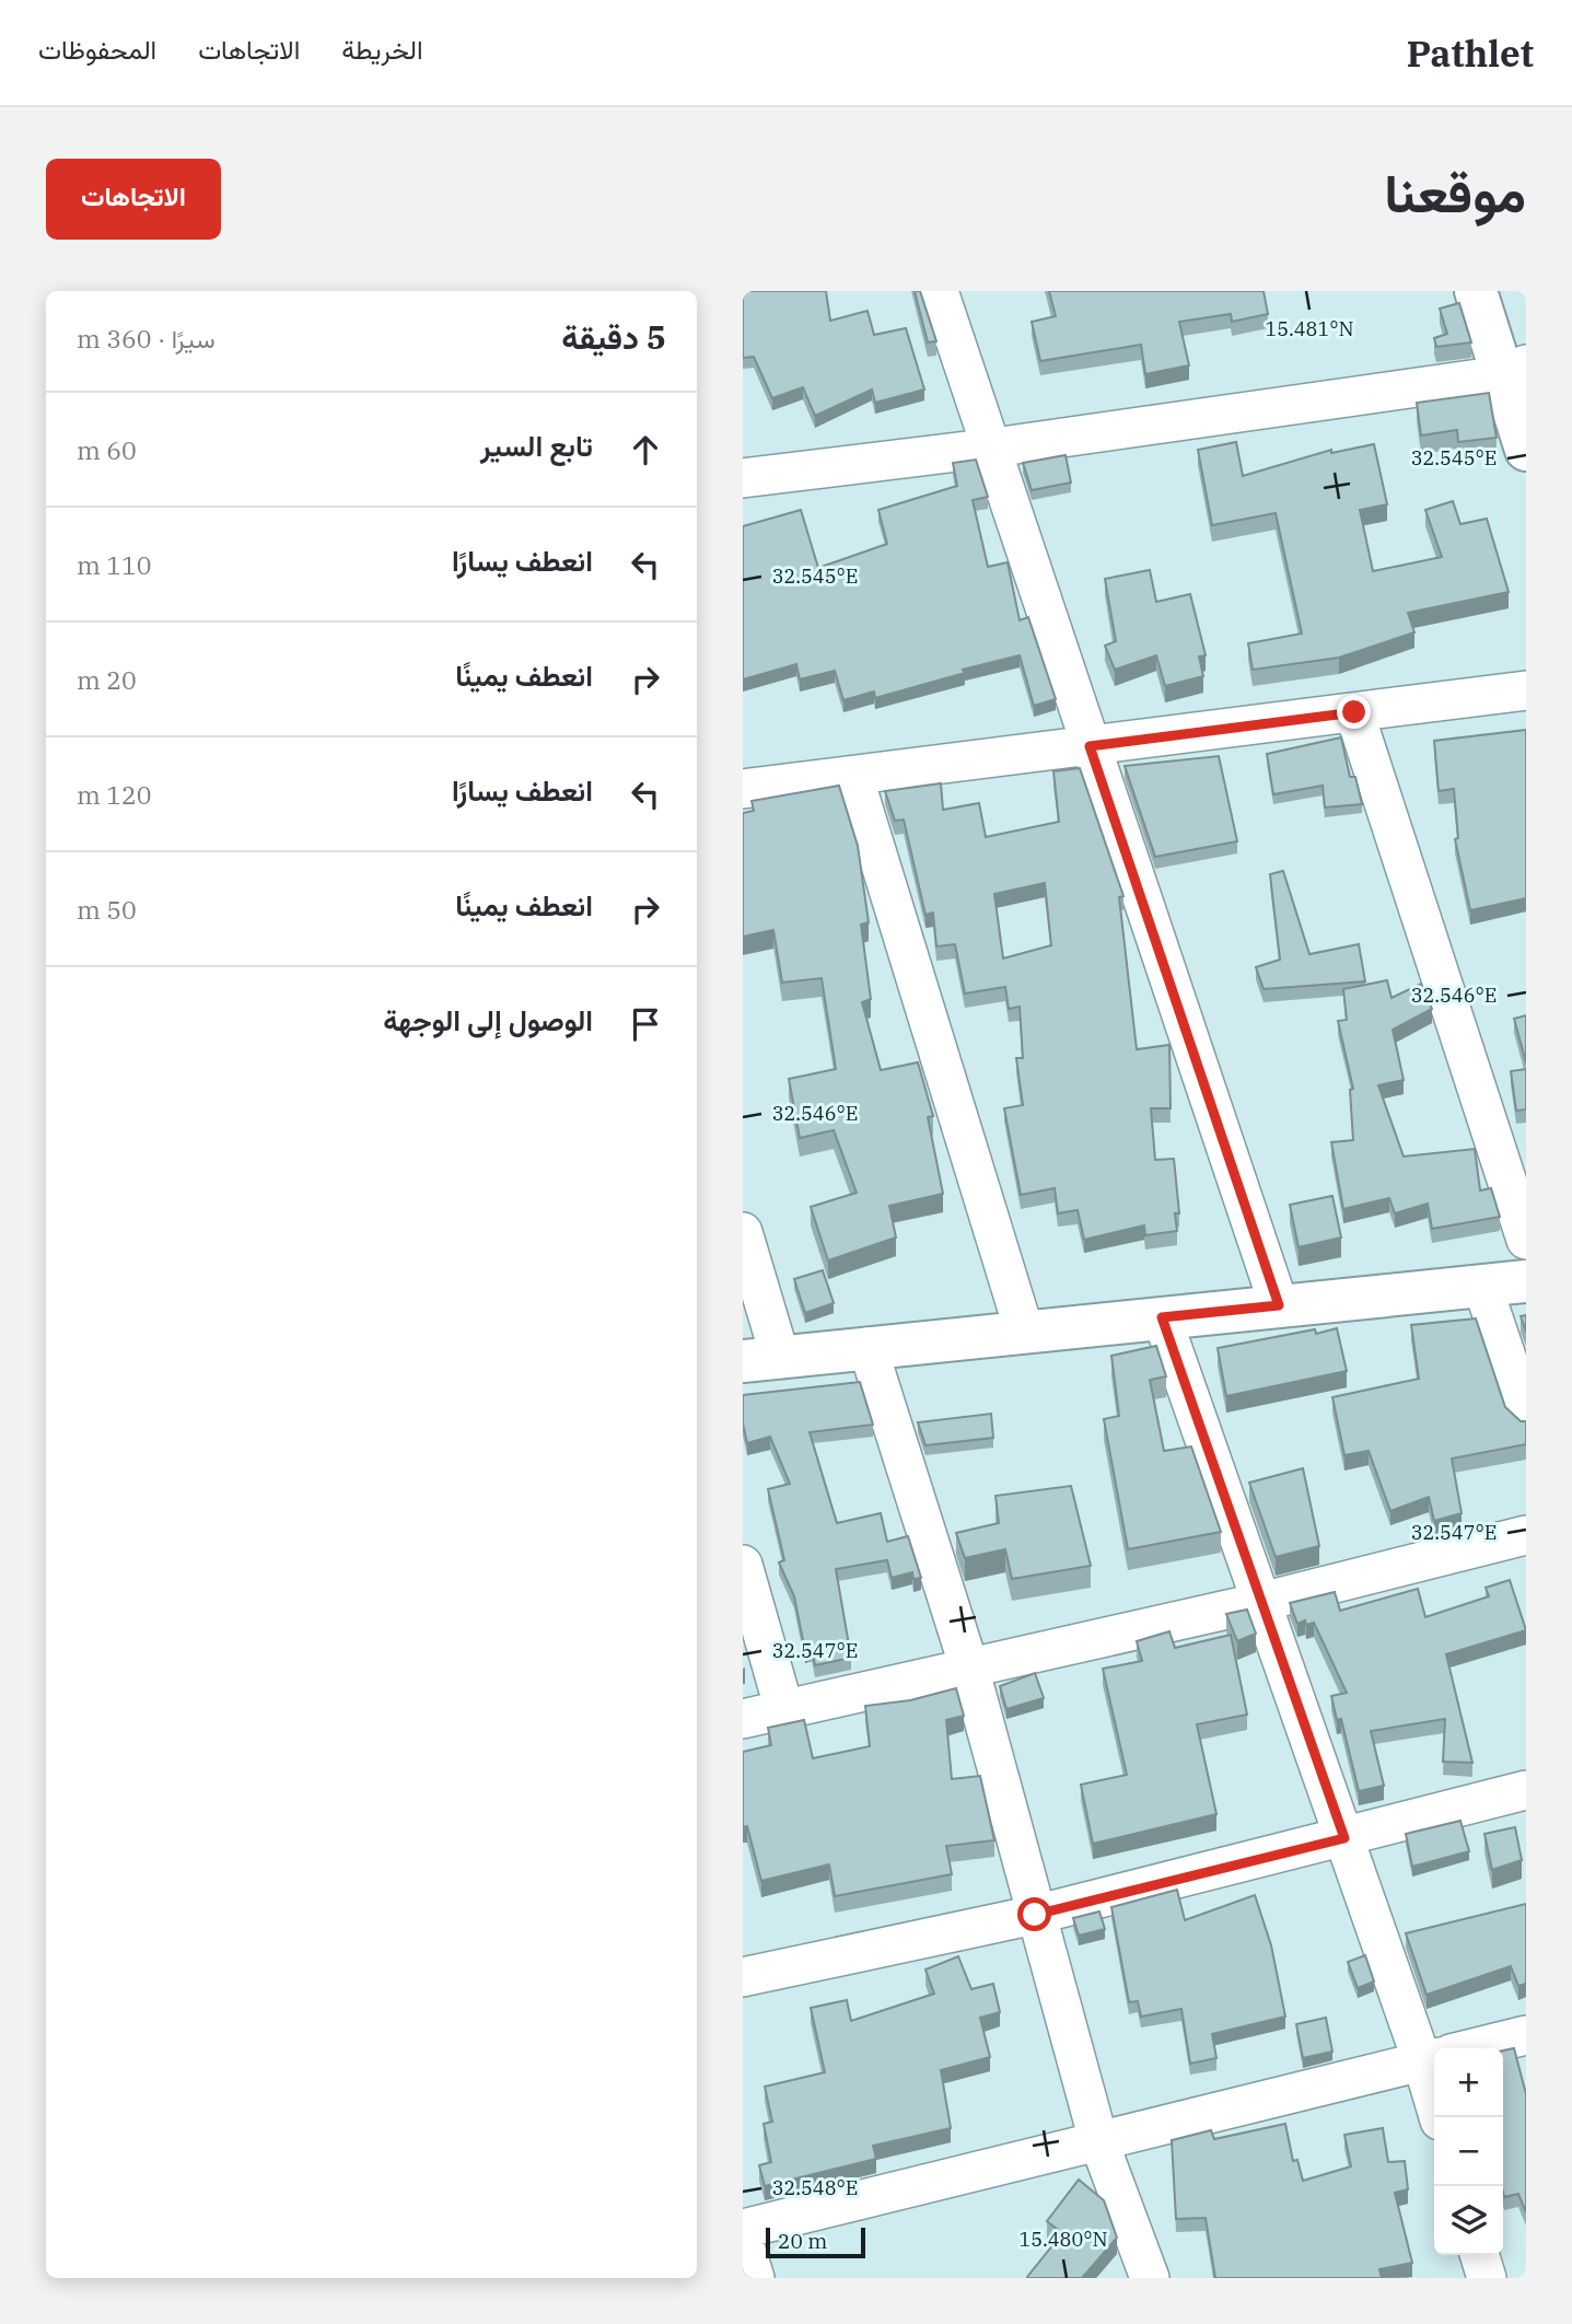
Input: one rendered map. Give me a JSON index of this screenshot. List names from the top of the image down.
{
  "scale_bar": "20 m",
  "page": {
    "header": "Pathlet",
    "nav": ["الخريطة", "الاتجاهات", "المحفوظات"],
    "title": "موقعنا",
    "buttons": "الاتجاهات",
    "heading": ["5 دقيقة", "سيرًا · 360 m"],
    "list": [
      ["تابع السير", "60 m"],
      ["انعطف يسارًا", "110 m"],
      ["انعطف يمينًا", "20 m"],
      ["انعطف يسارًا", "120 m"],
      ["انعطف يمينًا", "50 m"],
      "الوصول إلى الوجهة"
    ],
    "map_buttons": ["+", "−"],
    "scale": "20 m"
  },
  "coordinates": [
    "15.481°N",
    "32.545°E",
    "32.546°E",
    "32.547°E",
    "32.548°E",
    "15.480°N"
  ]
}
